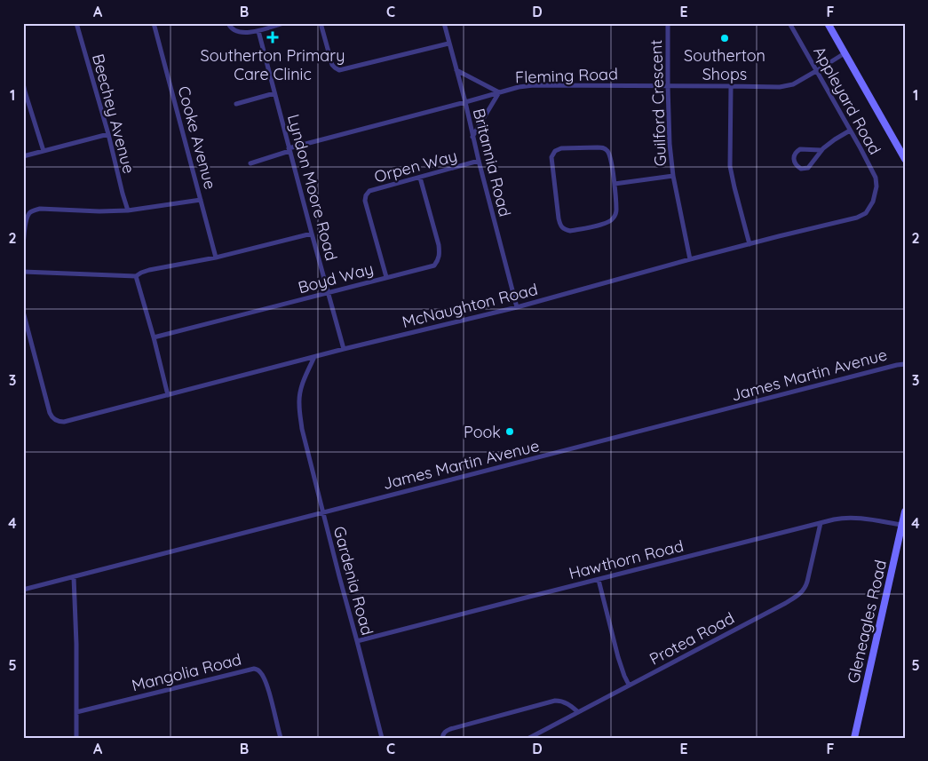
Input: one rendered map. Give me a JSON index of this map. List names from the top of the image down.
{
  "streets": {
    "street": [
      "Fleming Road",
      "Appleyard Road",
      "Guilford Crescent",
      "Beechey Avenue",
      "Cooke Avenue",
      "Britannia Road",
      "Orpen Way",
      "Lyndon Moore Road",
      "Boyd Way",
      "McNaughton Road",
      "James Martin Avenue",
      "Hawthorn Road",
      "Gardenia Road",
      "Gleneagles Road",
      "Protea Road",
      "Mangolia Road"
    ]
  },
  "crossings": [
    ["Fleming Road", "Appleyard Road"],
    ["Fleming Road", "Guilford Crescent"],
    ["Fleming Road", "Britannia Road"],
    ["Fleming Road", "Lyndon Moore Road"],
    ["Appleyard Road", "McNaughton Road"],
    ["Guilford Crescent", "McNaughton Road"],
    ["Britannia Road", "Orpen Way"],
    ["Britannia Road", "McNaughton Road"],
    ["Orpen Way", "Boyd Way"],
    ["Lyndon Moore Road", "Boyd Way"],
    ["Lyndon Moore Road", "McNaughton Road"],
    ["McNaughton Road", "Gardenia Road"],
    ["James Martin Avenue", "Gardenia Road"],
    ["Hawthorn Road", "Gardenia Road"],
    ["Hawthorn Road", "Gleneagles Road"],
    ["Hawthorn Road", "Protea Road"]
  ],
  "places": {
    "health": ["Southerton Primary Care Clinic"],
    "other": ["Southerton Shops", "Pook"]
  },
  "grid": {
    "columns": [
      "A",
      "B",
      "C",
      "D",
      "E",
      "F"
    ],
    "rows": [
      "1",
      "2",
      "3",
      "4",
      "5"
    ]
  }
}
